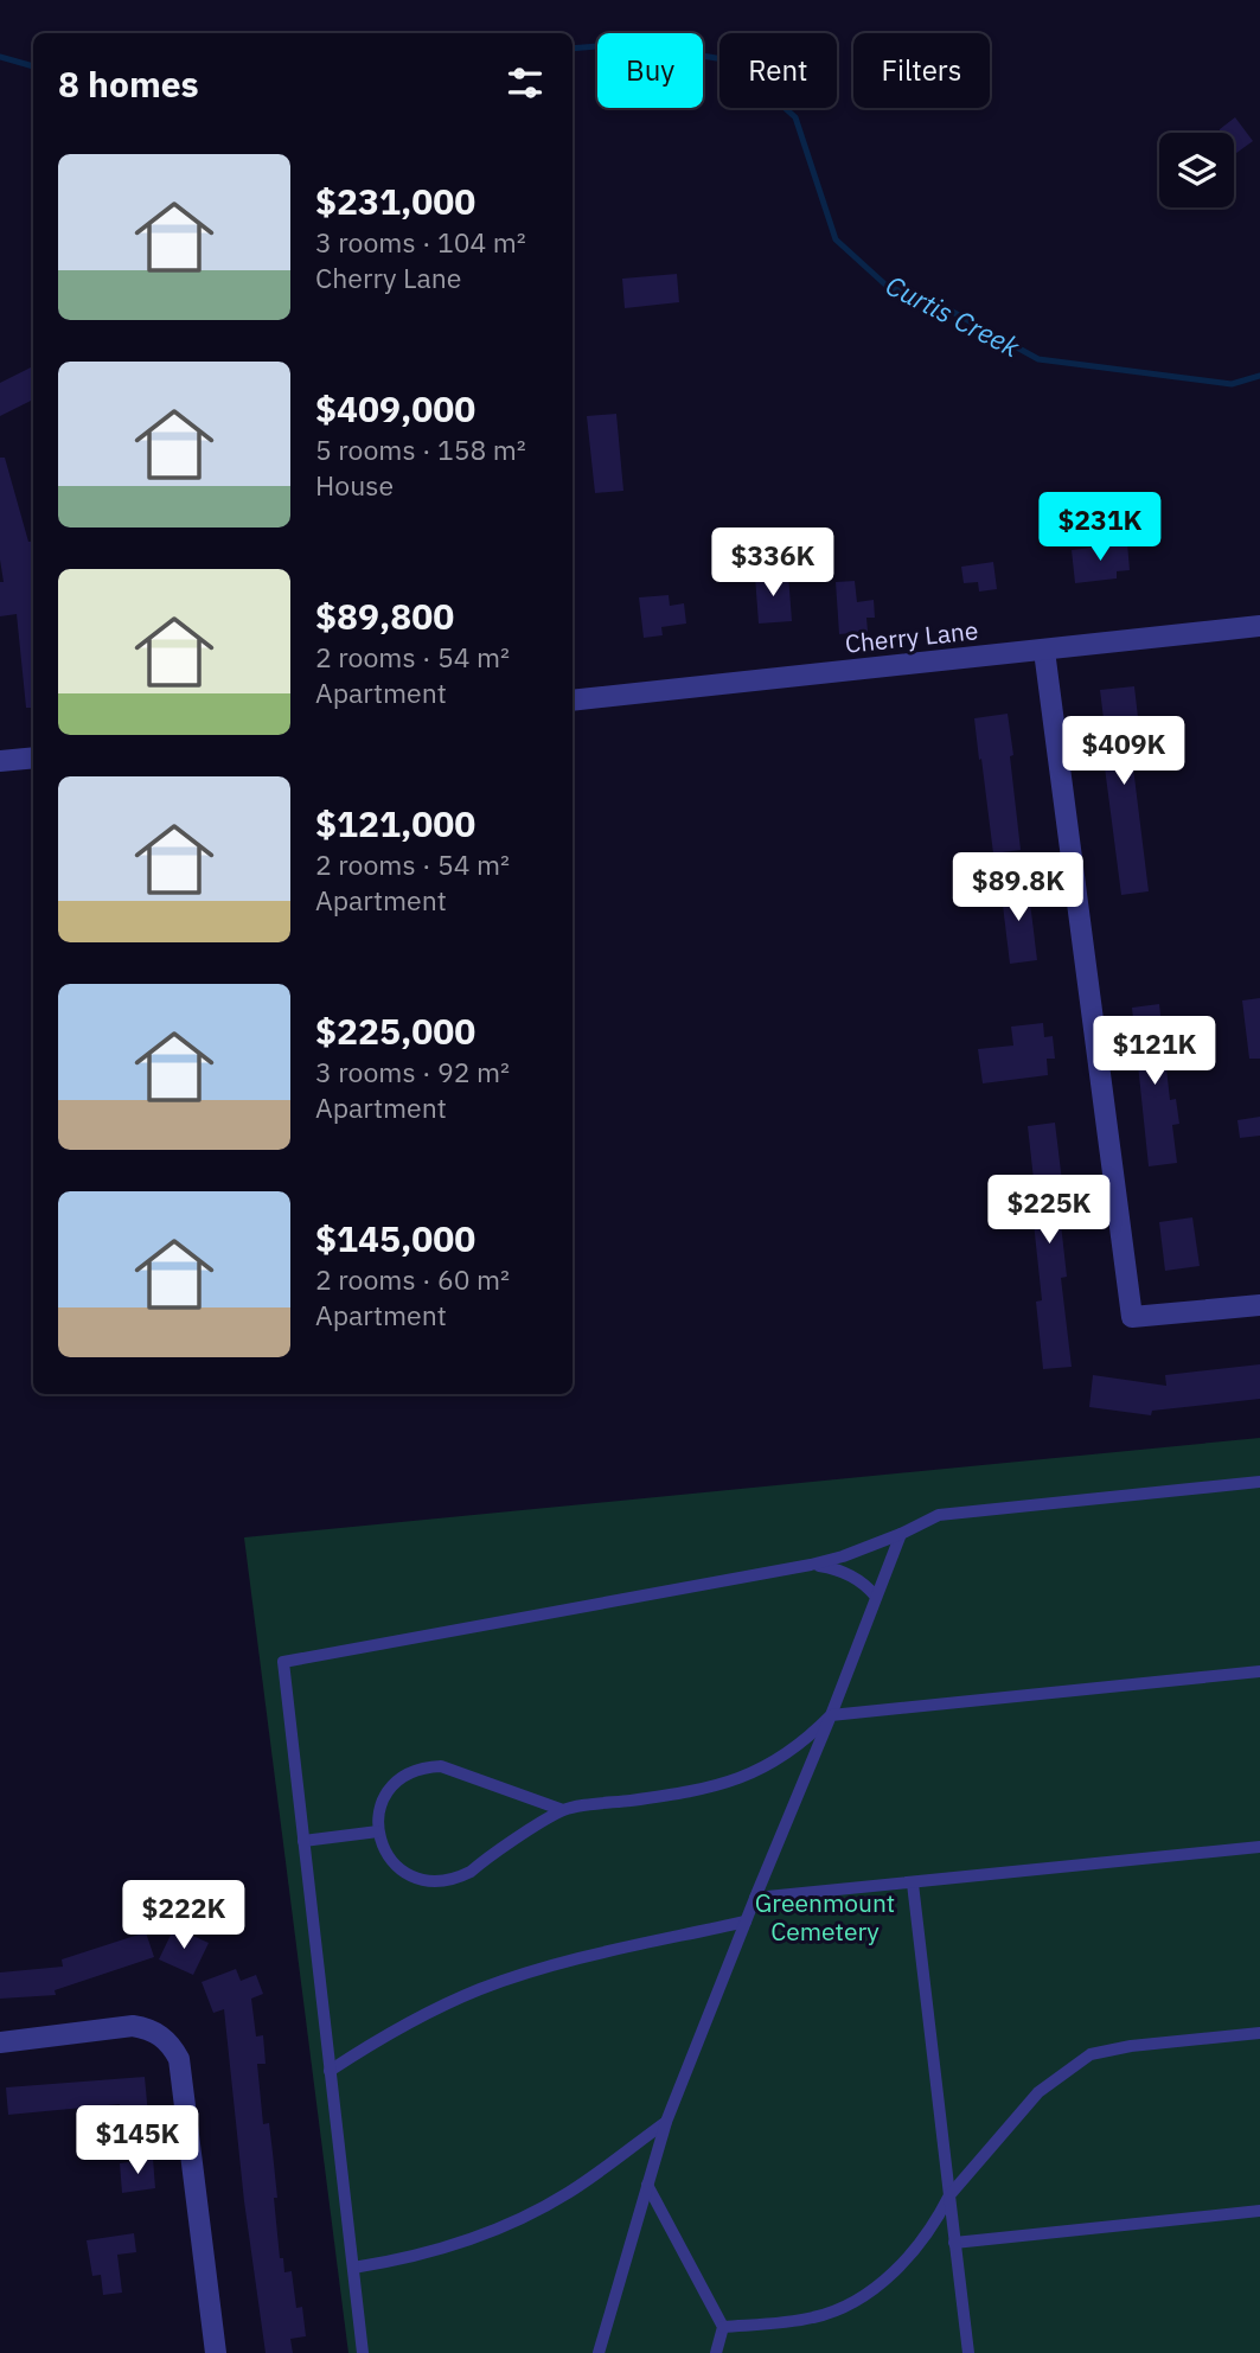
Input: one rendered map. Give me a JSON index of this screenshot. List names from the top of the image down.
{
  "streets": {
    "street": ["Cherry Lane"]
  },
  "water": ["Curtis Creek"],
  "parks": ["Greenmount Cemetery"],
  "page": {
    "chip": ["Buy", "Rent", "Filters"],
    "heading": "8 homes",
    "list": [
      {
        "name": "$231,000",
        "note": "3 rooms · 104 m² · Cherry Lane"
      },
      {
        "name": "$409,000",
        "note": "5 rooms · 158 m² · House"
      },
      {
        "name": "$89,800",
        "note": "2 rooms · 54 m² · Apartment"
      },
      {
        "name": "$121,000",
        "note": "2 rooms · 54 m² · Apartment"
      },
      {
        "name": "$225,000",
        "note": "3 rooms · 92 m² · Apartment"
      },
      {
        "name": "$145,000",
        "note": "2 rooms · 60 m² · Apartment"
      }
    ],
    "price": [
      "$231K",
      "$336K",
      "$409K",
      "$89.8K",
      "$121K",
      "$225K",
      "$222K",
      "$145K"
    ]
  }
}
